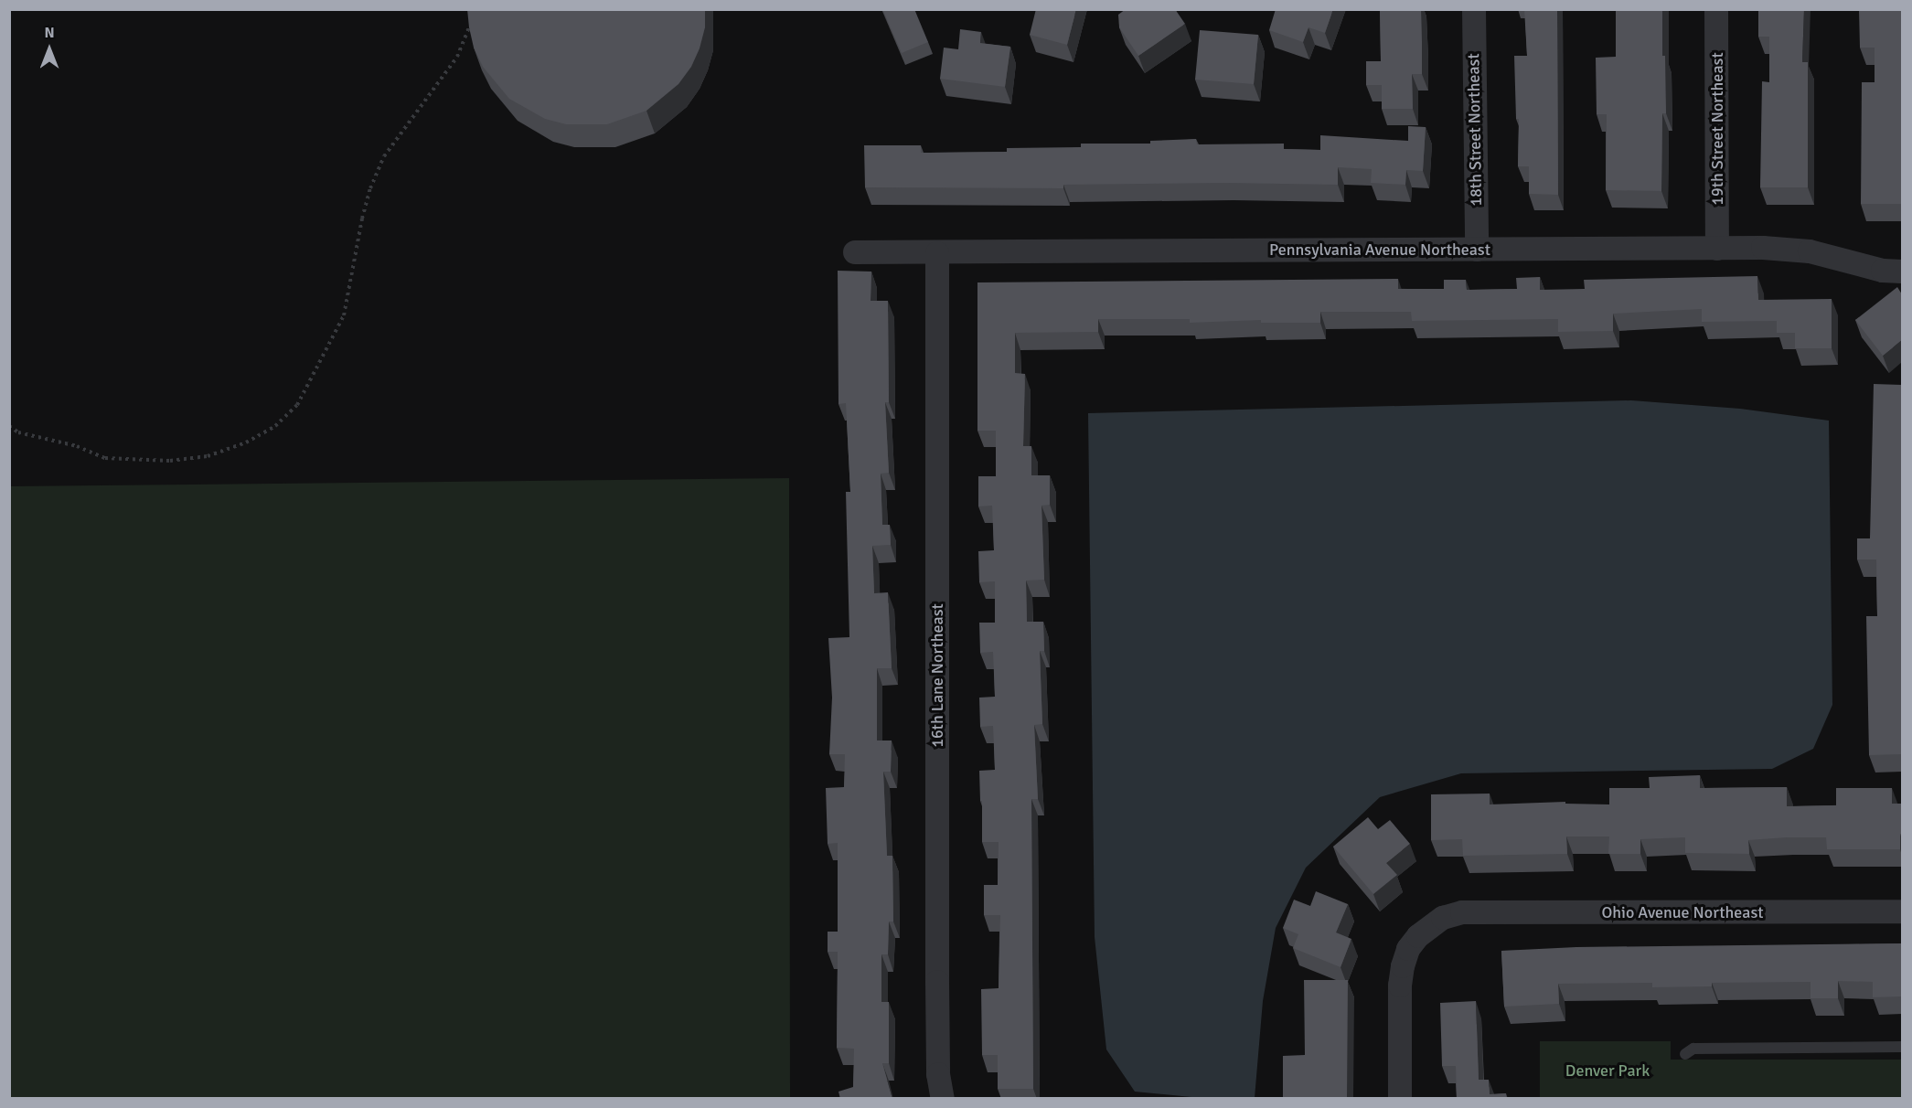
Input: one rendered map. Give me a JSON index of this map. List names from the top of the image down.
{
  "streets": {
    "street": [
      "19th Street Northeast",
      "18th Street Northeast",
      "Pennsylvania Avenue Northeast",
      "16th Lane Northeast",
      "Ohio Avenue Northeast"
    ]
  },
  "crossings": [
    ["19th Street Northeast", "Pennsylvania Avenue Northeast"],
    ["18th Street Northeast", "Pennsylvania Avenue Northeast"],
    ["Pennsylvania Avenue Northeast", "16th Lane Northeast"]
  ],
  "parks": ["Denver Park"],
  "north": "top"
}
